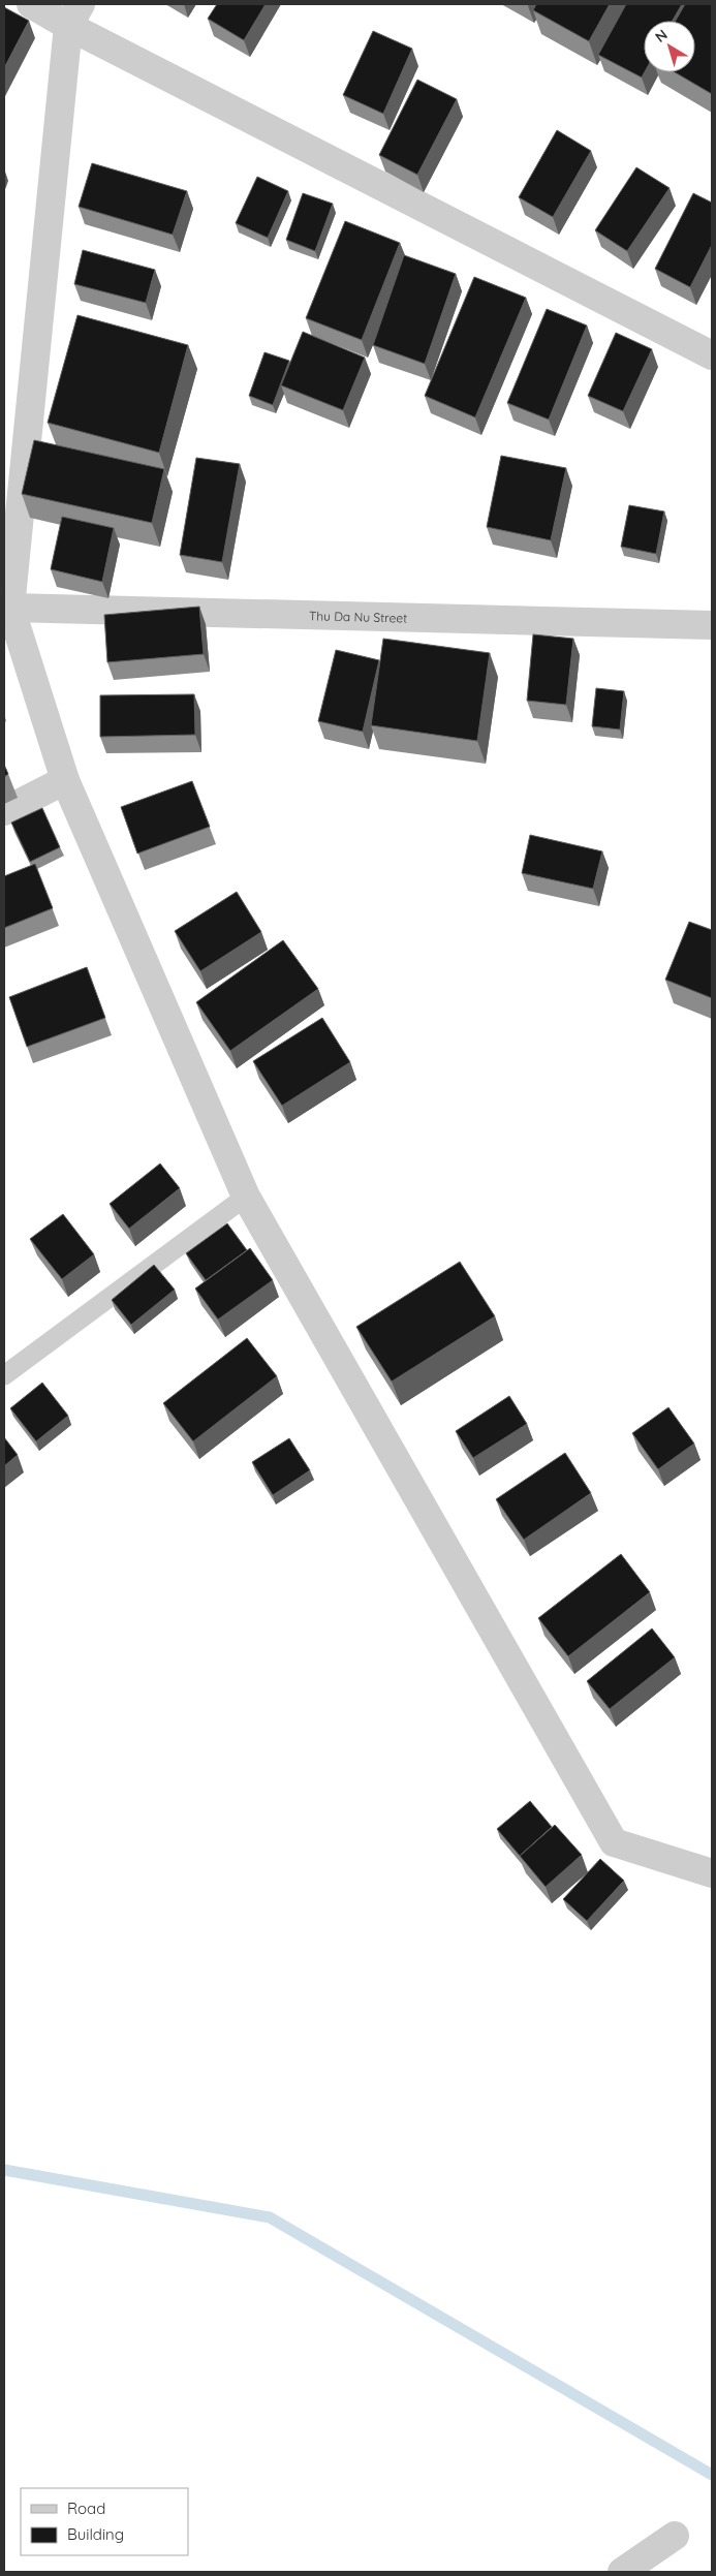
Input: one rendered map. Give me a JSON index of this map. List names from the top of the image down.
{
  "streets": {
    "street": ["Thu Da Nu Street"]
  },
  "legend": ["Road", "Building"],
  "north": "top left"
}
